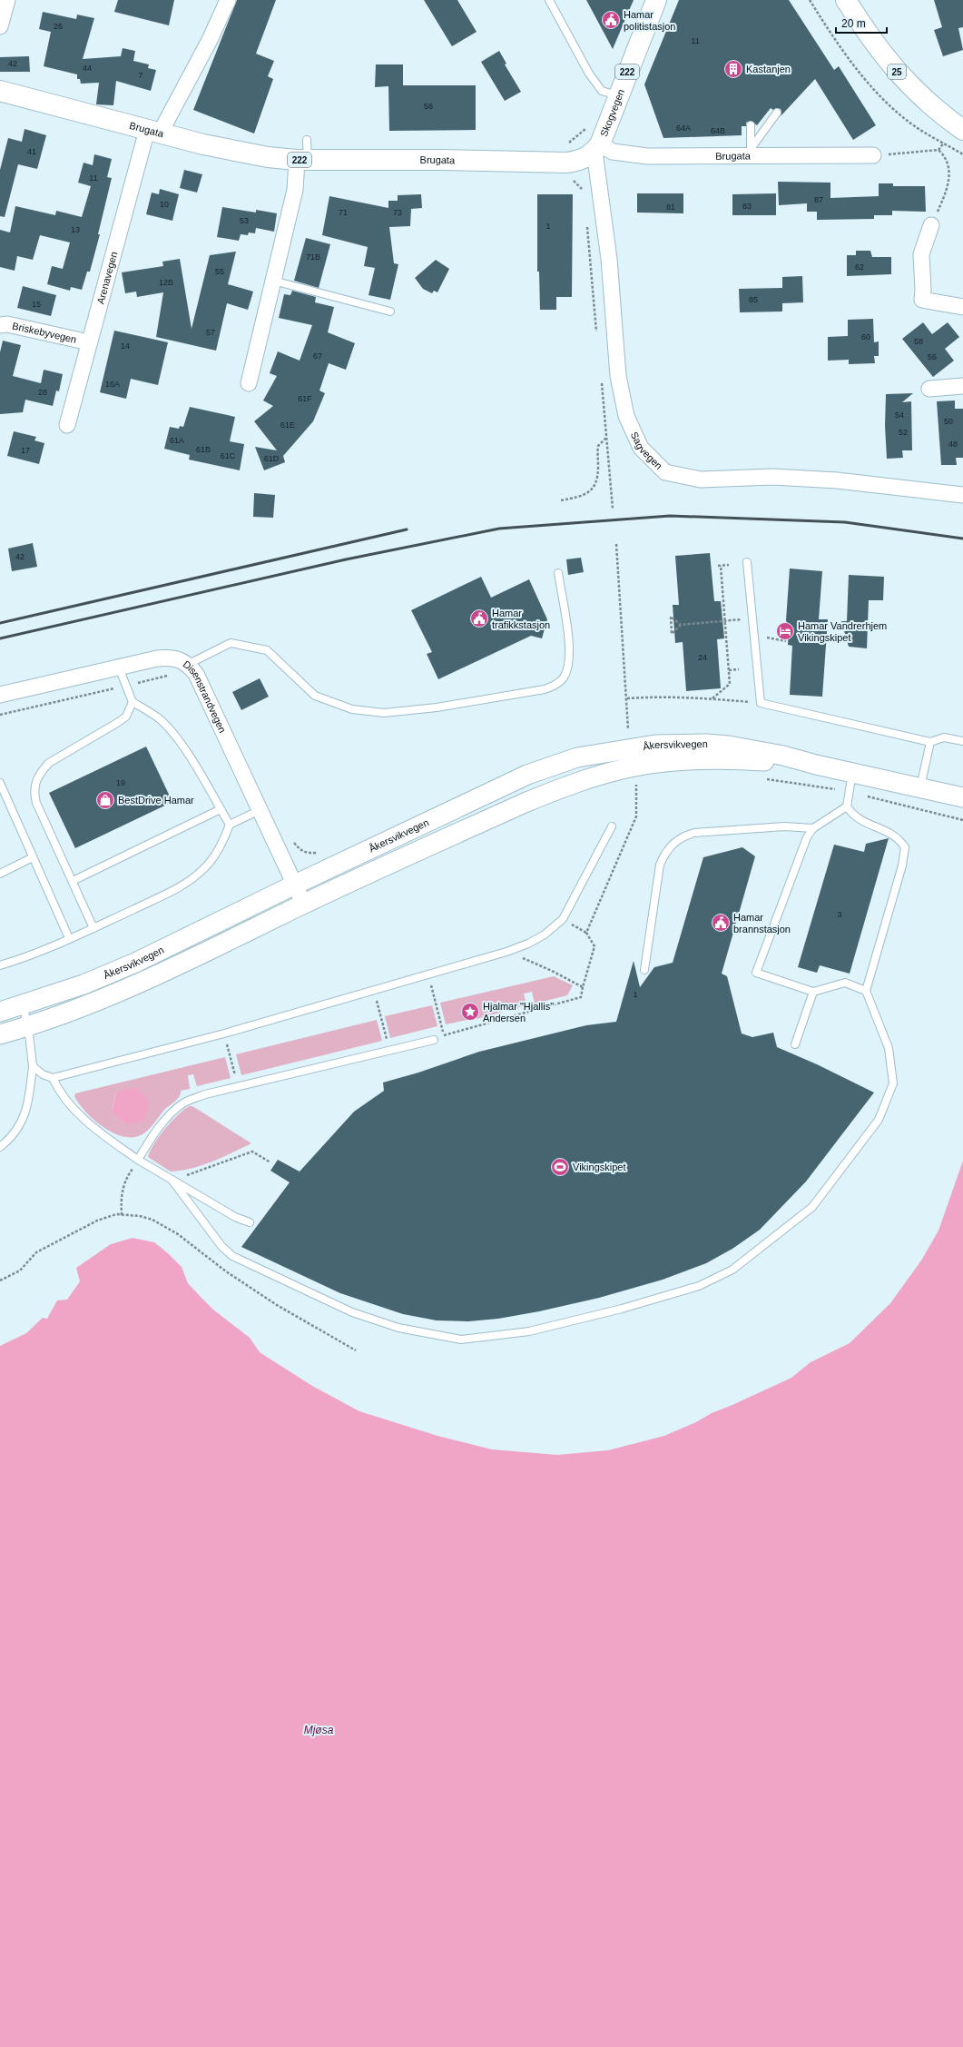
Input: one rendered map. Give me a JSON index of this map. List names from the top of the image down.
{
  "streets": {
    "main road": [
      "222",
      "25",
      "Skogvegen",
      "Brugata"
    ],
    "street": [
      "Arenavegen",
      "Briskebyvegen",
      "Sagvegen",
      "Disenstrandvegen",
      "Åkersvikvegen"
    ]
  },
  "crossings": [
    ["Skogvegen", "Brugata"],
    ["Skogvegen", "Sagvegen"],
    ["Brugata", "Arenavegen"],
    ["Brugata", "Sagvegen"],
    ["Arenavegen", "Briskebyvegen"],
    ["Disenstrandvegen", "Åkersvikvegen"]
  ],
  "water": ["Mjøsa"],
  "places": {
    "public building": ["Hamar politistasjon", "Hamar trafikkstasjon", "Hamar brannstasjon"],
    "building": ["Kastanjen"],
    "hotel": ["Hamar Vandrerhjem Vikingskipet"],
    "shop": ["BestDrive Hamar"],
    "place": ["Hjalmar \"Hjallis\" Andersen"],
    "sports": ["Vikingskipet"]
  },
  "house_numbers": [
    "26",
    "11",
    "42",
    "44",
    "7",
    "56",
    "64A",
    "64B",
    "41",
    "11",
    "87",
    "10",
    "83",
    "81",
    "71",
    "73",
    "53",
    "1",
    "13",
    "71B",
    "62",
    "55",
    "12B",
    "85",
    "15",
    "57",
    "60",
    "58",
    "14",
    "67",
    "56",
    "16A",
    "28",
    "61F",
    "54",
    "50",
    "61E",
    "52",
    "61A",
    "48",
    "61B",
    "17",
    "61C",
    "61D",
    "42",
    "24",
    "19",
    "3",
    "1"
  ],
  "scale_bar": "20 m"
}
